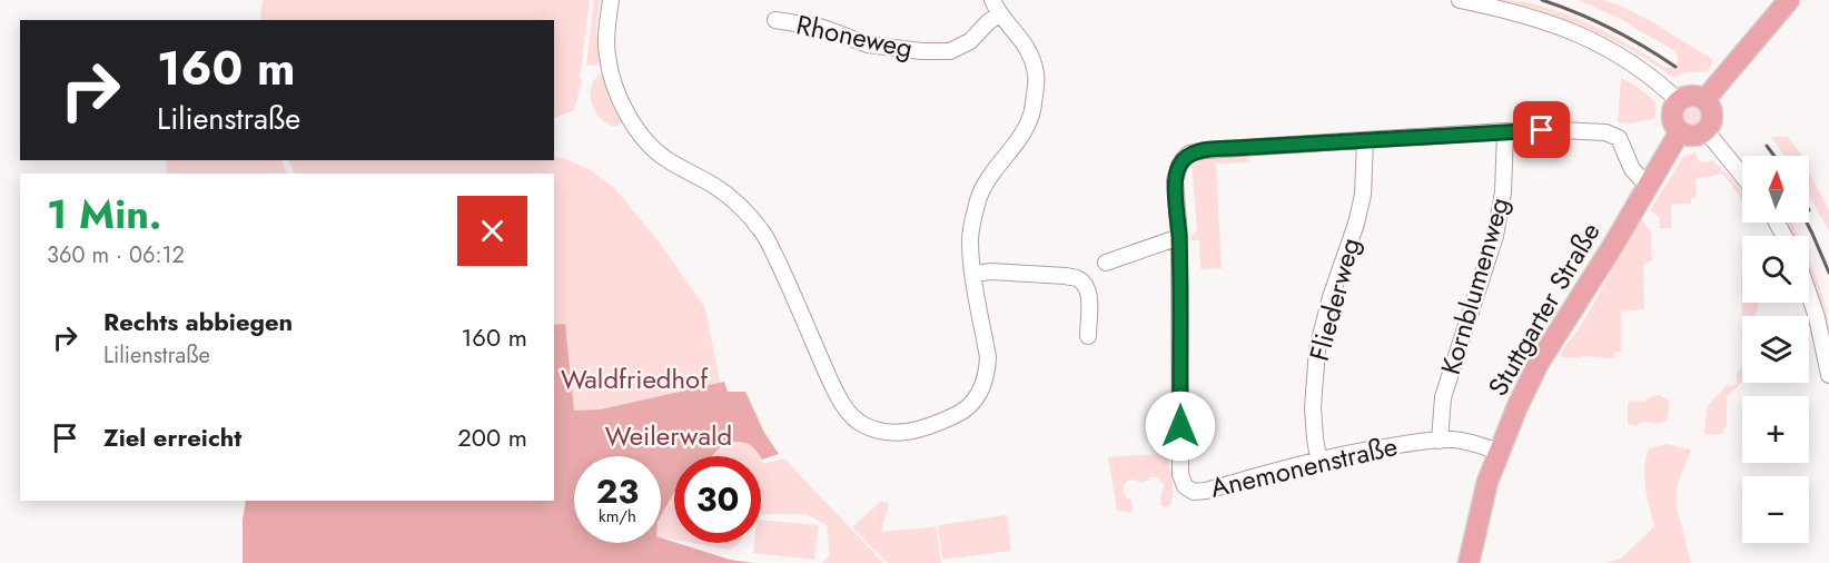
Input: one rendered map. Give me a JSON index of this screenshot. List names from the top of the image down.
{
  "streets": {
    "main road": ["Stuttgarter Straße"],
    "street": [
      "Rhoneweg",
      "Kornblumenweg",
      "Fliederweg",
      "Anemonenstraße"
    ]
  },
  "crossings": [
    ["Kornblumenweg", "Anemonenstraße"],
    ["Fliederweg", "Anemonenstraße"],
    ["Stuttgarter Straße", "Anemonenstraße"]
  ],
  "parks": ["Waldfriedhof", "Weilerwald"],
  "north": "top",
  "page": {
    "turn": ["160 m", "Lilienstraße"],
    "map_buttons": ["+", "−"],
    "heading": ["1 Min.", "360 m · 06:12"],
    "list": [
      {
        "name": "Rechts abbiegen",
        "note": "Lilienstraße",
        "value": "160 m"
      },
      {
        "name": "Ziel erreicht",
        "value": "200 m"
      }
    ],
    "speed": "23 km/h",
    "limit": "30"
  }
}
